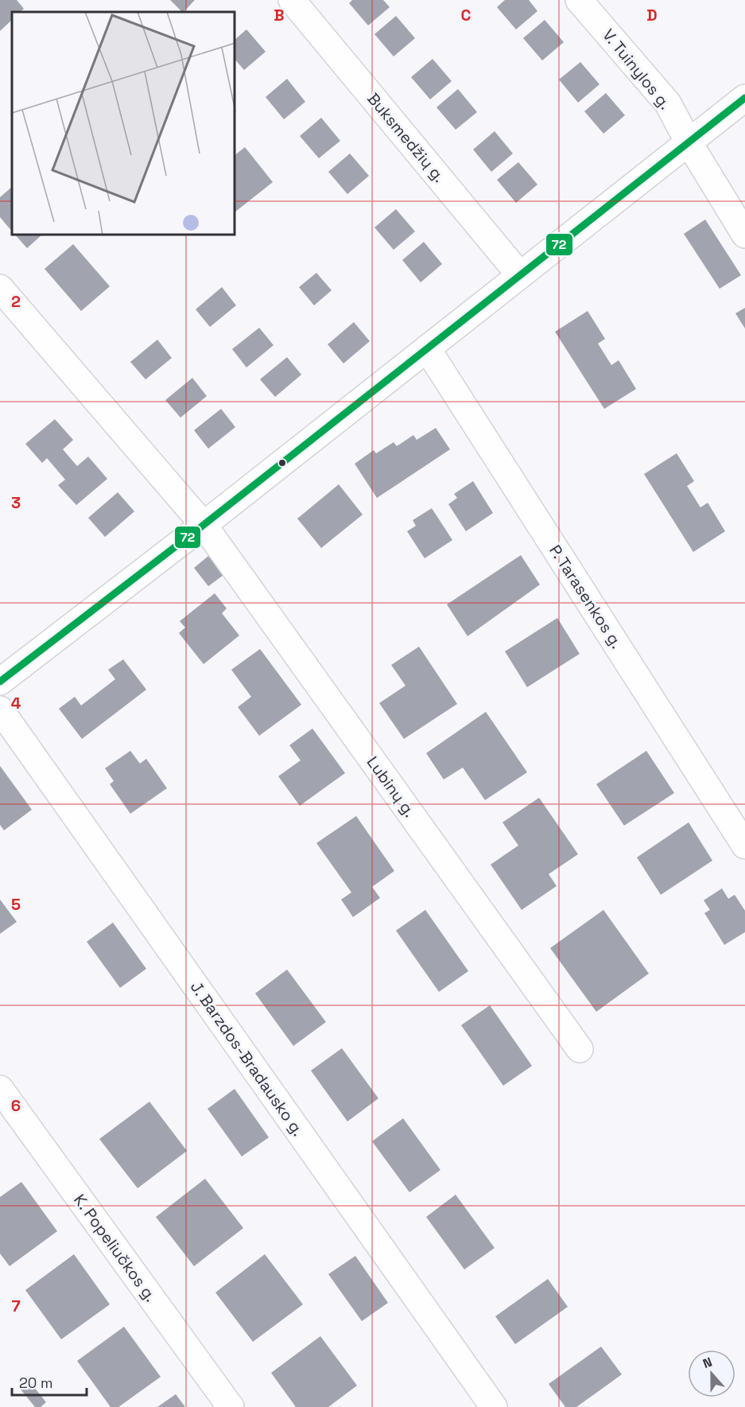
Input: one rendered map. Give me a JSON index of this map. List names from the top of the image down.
{
  "streets": {
    "street": [
      "V. Tuinylos g.",
      "Buksmedžių g.",
      "P. Tarasenkos g.",
      "Lubinų g.",
      "J. Barzdos-Bradausko g.",
      "K. Popeliučkos g."
    ]
  },
  "lines": ["transit line 72"],
  "scale_bar": "20 m",
  "north": "top",
  "grid": {
    "columns": ["B", "C", "D"],
    "rows": [
      "2",
      "3",
      "4",
      "5",
      "6",
      "7"
    ]
  }
}
